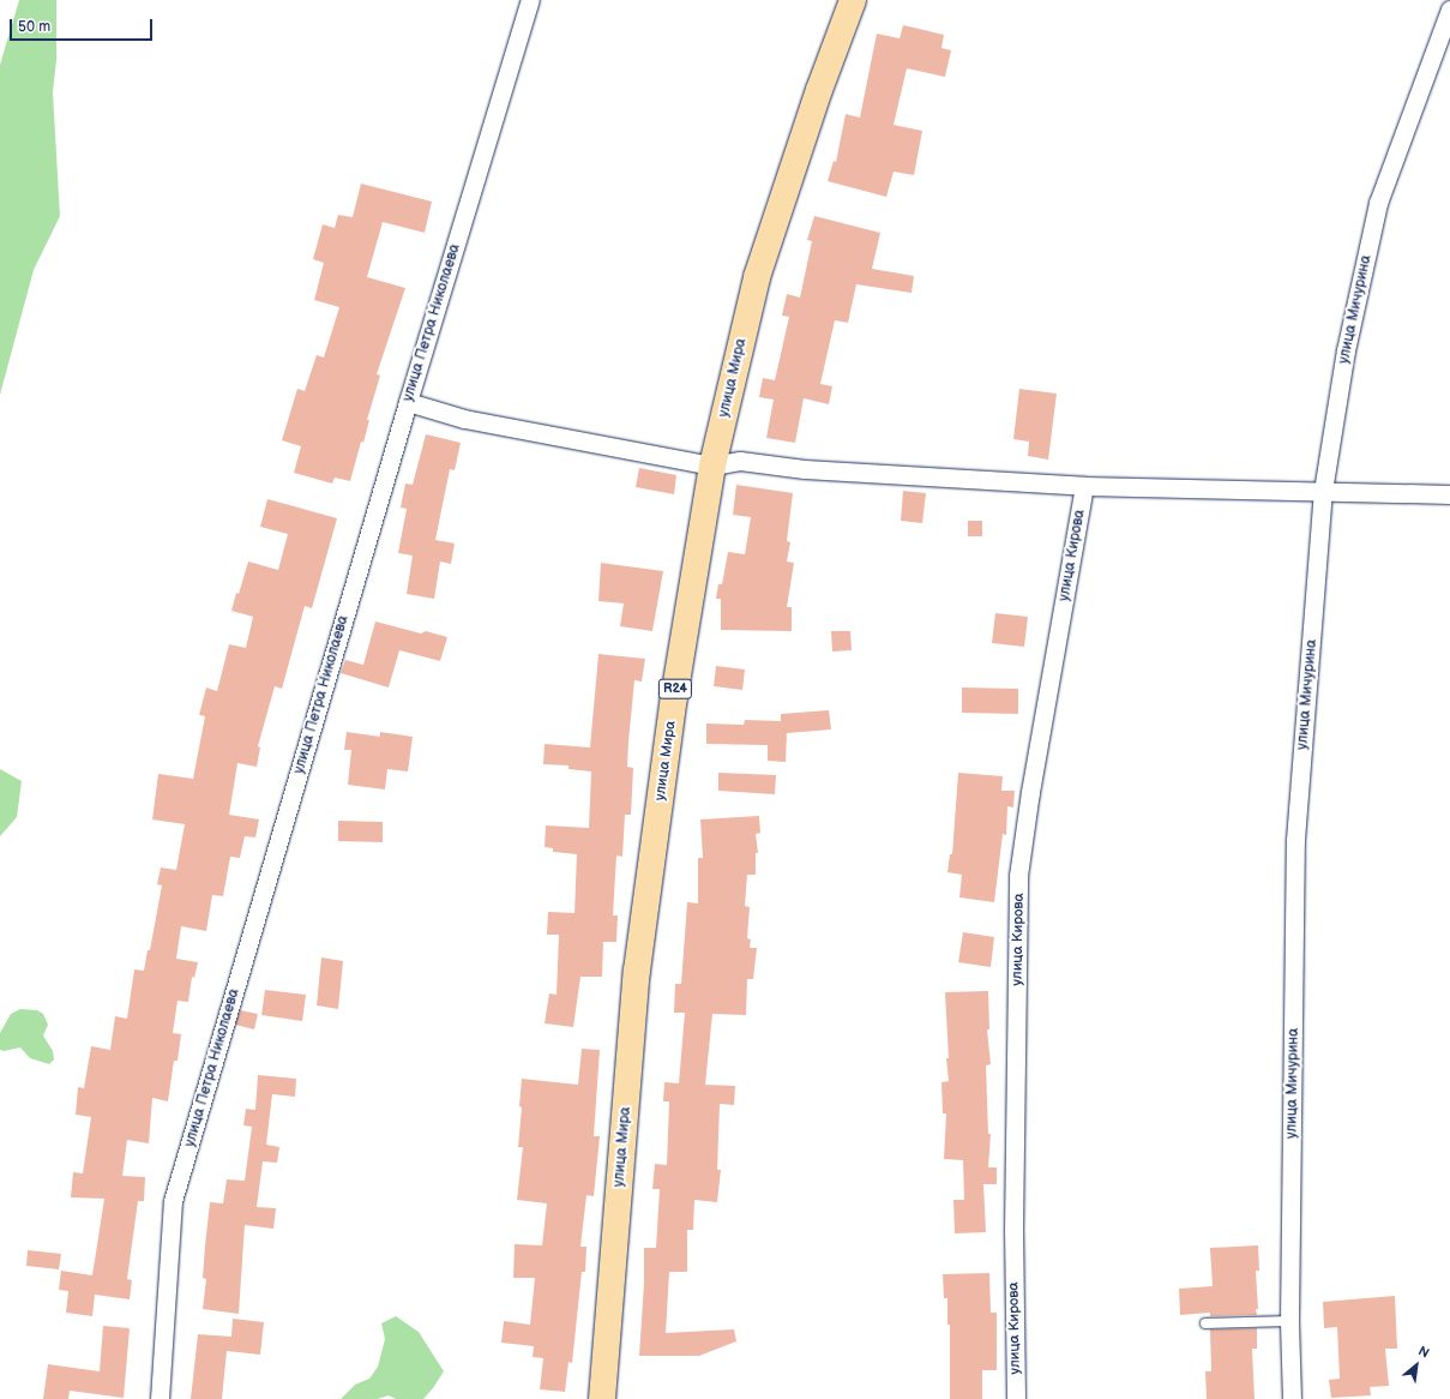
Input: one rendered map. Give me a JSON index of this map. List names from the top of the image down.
{
  "streets": {
    "main road": ["улица Мира", "R24"],
    "street": ["улица Мичурина", "улица Петра Николаева", "улица Кирова"]
  },
  "scale_bar": "50 m",
  "north": "top right"
}
